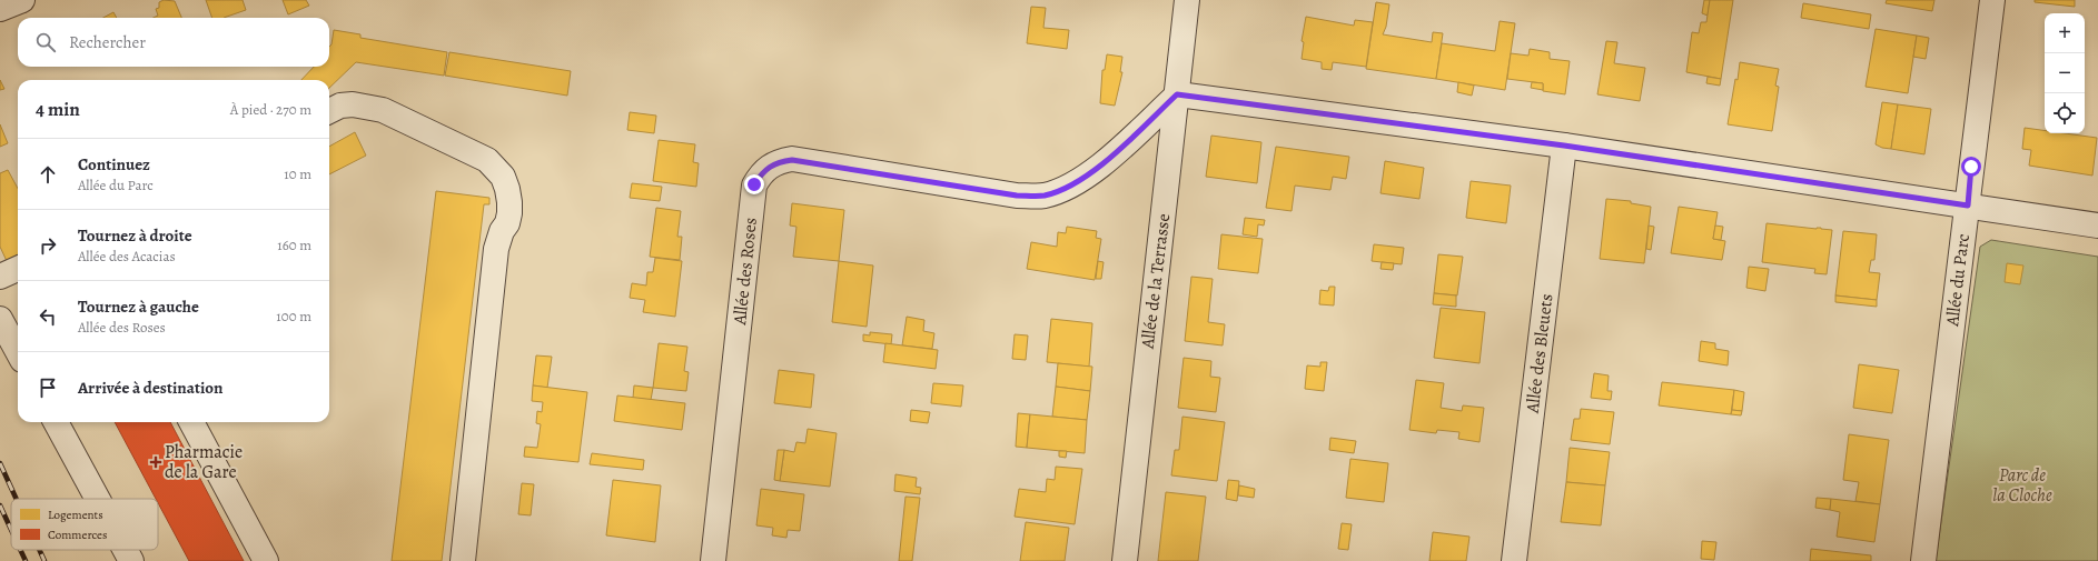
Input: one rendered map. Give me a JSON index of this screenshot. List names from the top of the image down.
{
  "streets": {
    "street": [
      "Allée des Roses",
      "Allée du Parc",
      "Allée de la Terrasse",
      "Allée des Bleuets"
    ]
  },
  "crossings": [
    ["Allée des Roses", "Allée de la Terrasse"]
  ],
  "parks": ["Parc de la Cloche"],
  "places": {
    "health": ["Pharmacie de la Gare"]
  },
  "legend": ["Logements", "Commerces"],
  "page": {
    "map_buttons": ["+", "−"],
    "search": "Rechercher",
    "heading": ["4 min", "À pied · 270 m"],
    "list": [
      ["Continuez", "Allée du Parc", "10 m"],
      ["Tournez à droite", "Allée des Acacias", "160 m"],
      ["Tournez à gauche", "Allée des Roses", "100 m"],
      "Arrivée à destination"
    ]
  }
}
